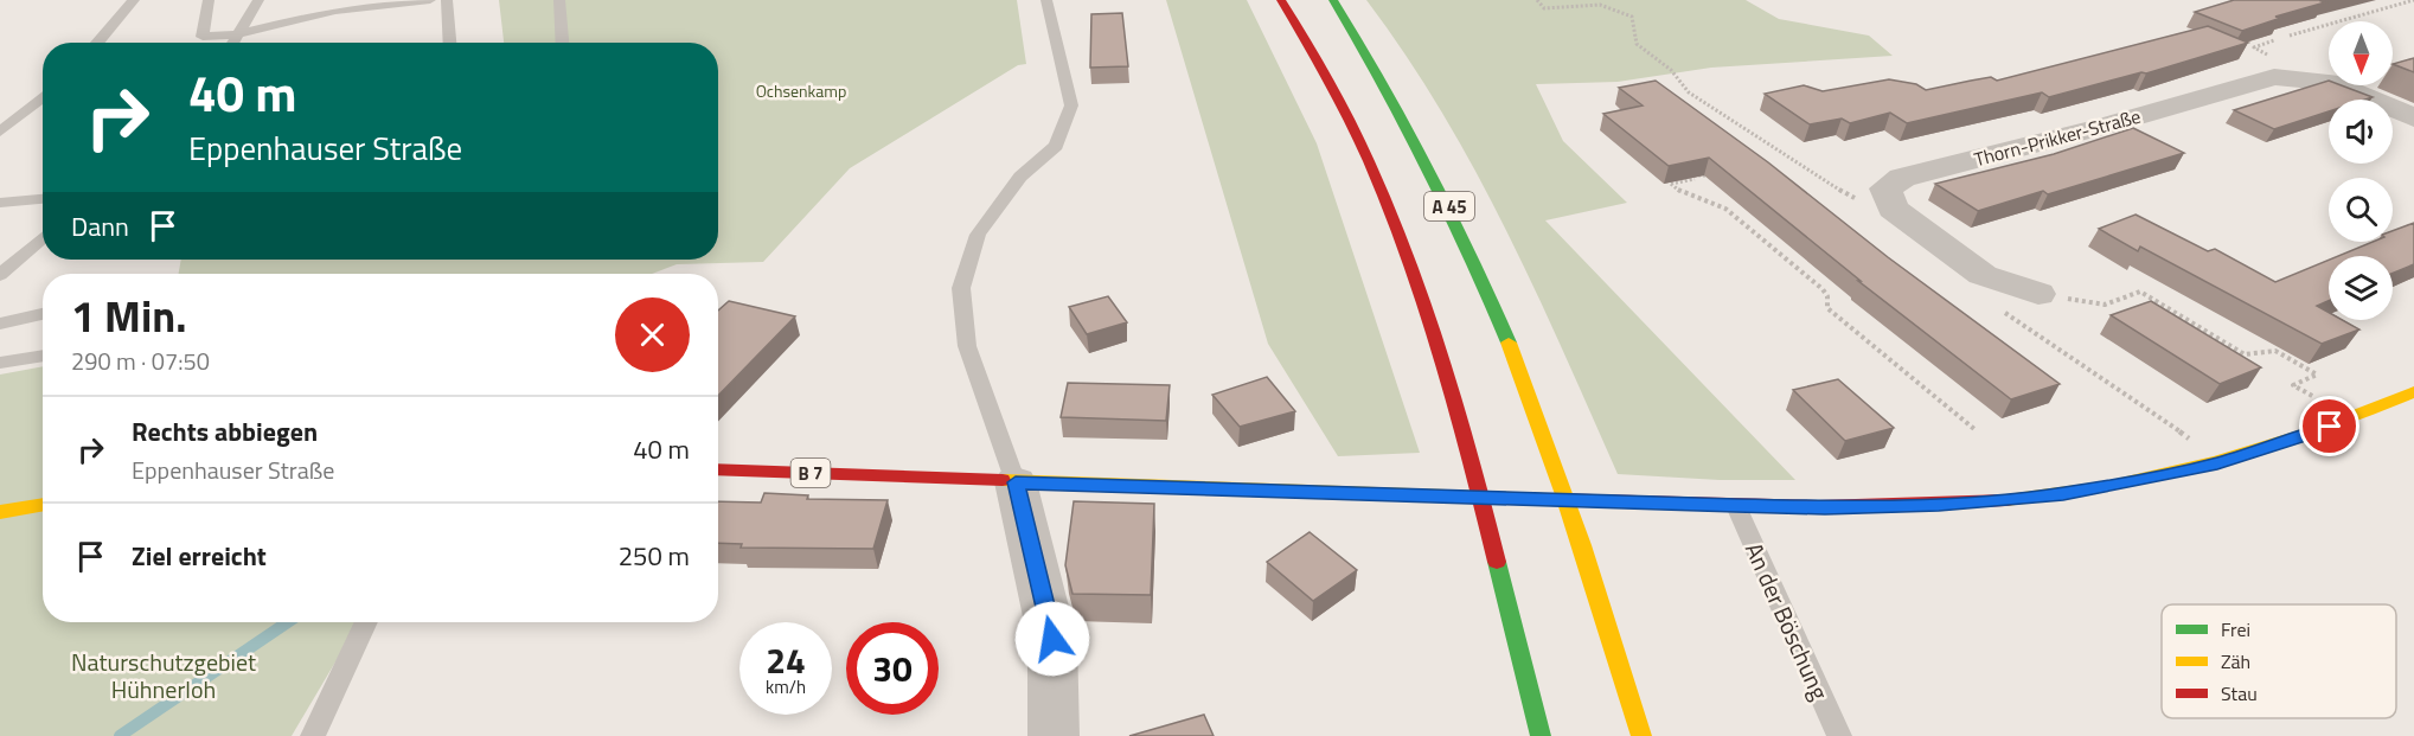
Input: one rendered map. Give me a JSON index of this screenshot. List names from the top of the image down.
{
  "streets": {
    "main road": ["A 45", "B 7"],
    "street": ["Thorn-Prikker-Straße"],
    "lane": ["An der Böschung"]
  },
  "crossings": [
    ["B 7", "An der Böschung"]
  ],
  "parks": ["Ochsenkamp", "Naturschutzgebiet Hühnerloh"],
  "legend": ["Frei", "Zäh", "Stau"],
  "north": "bottom",
  "page": {
    "turn": ["40 m", "Eppenhauser Straße"],
    "then": "Dann",
    "heading": ["1 Min.", "290 m · 07:50"],
    "list": [
      {
        "name": "Rechts abbiegen",
        "note": "Eppenhauser Straße",
        "value": "40 m"
      },
      {
        "name": "Ziel erreicht",
        "value": "250 m"
      }
    ],
    "speed": "24 km/h",
    "limit": "30"
  }
}
